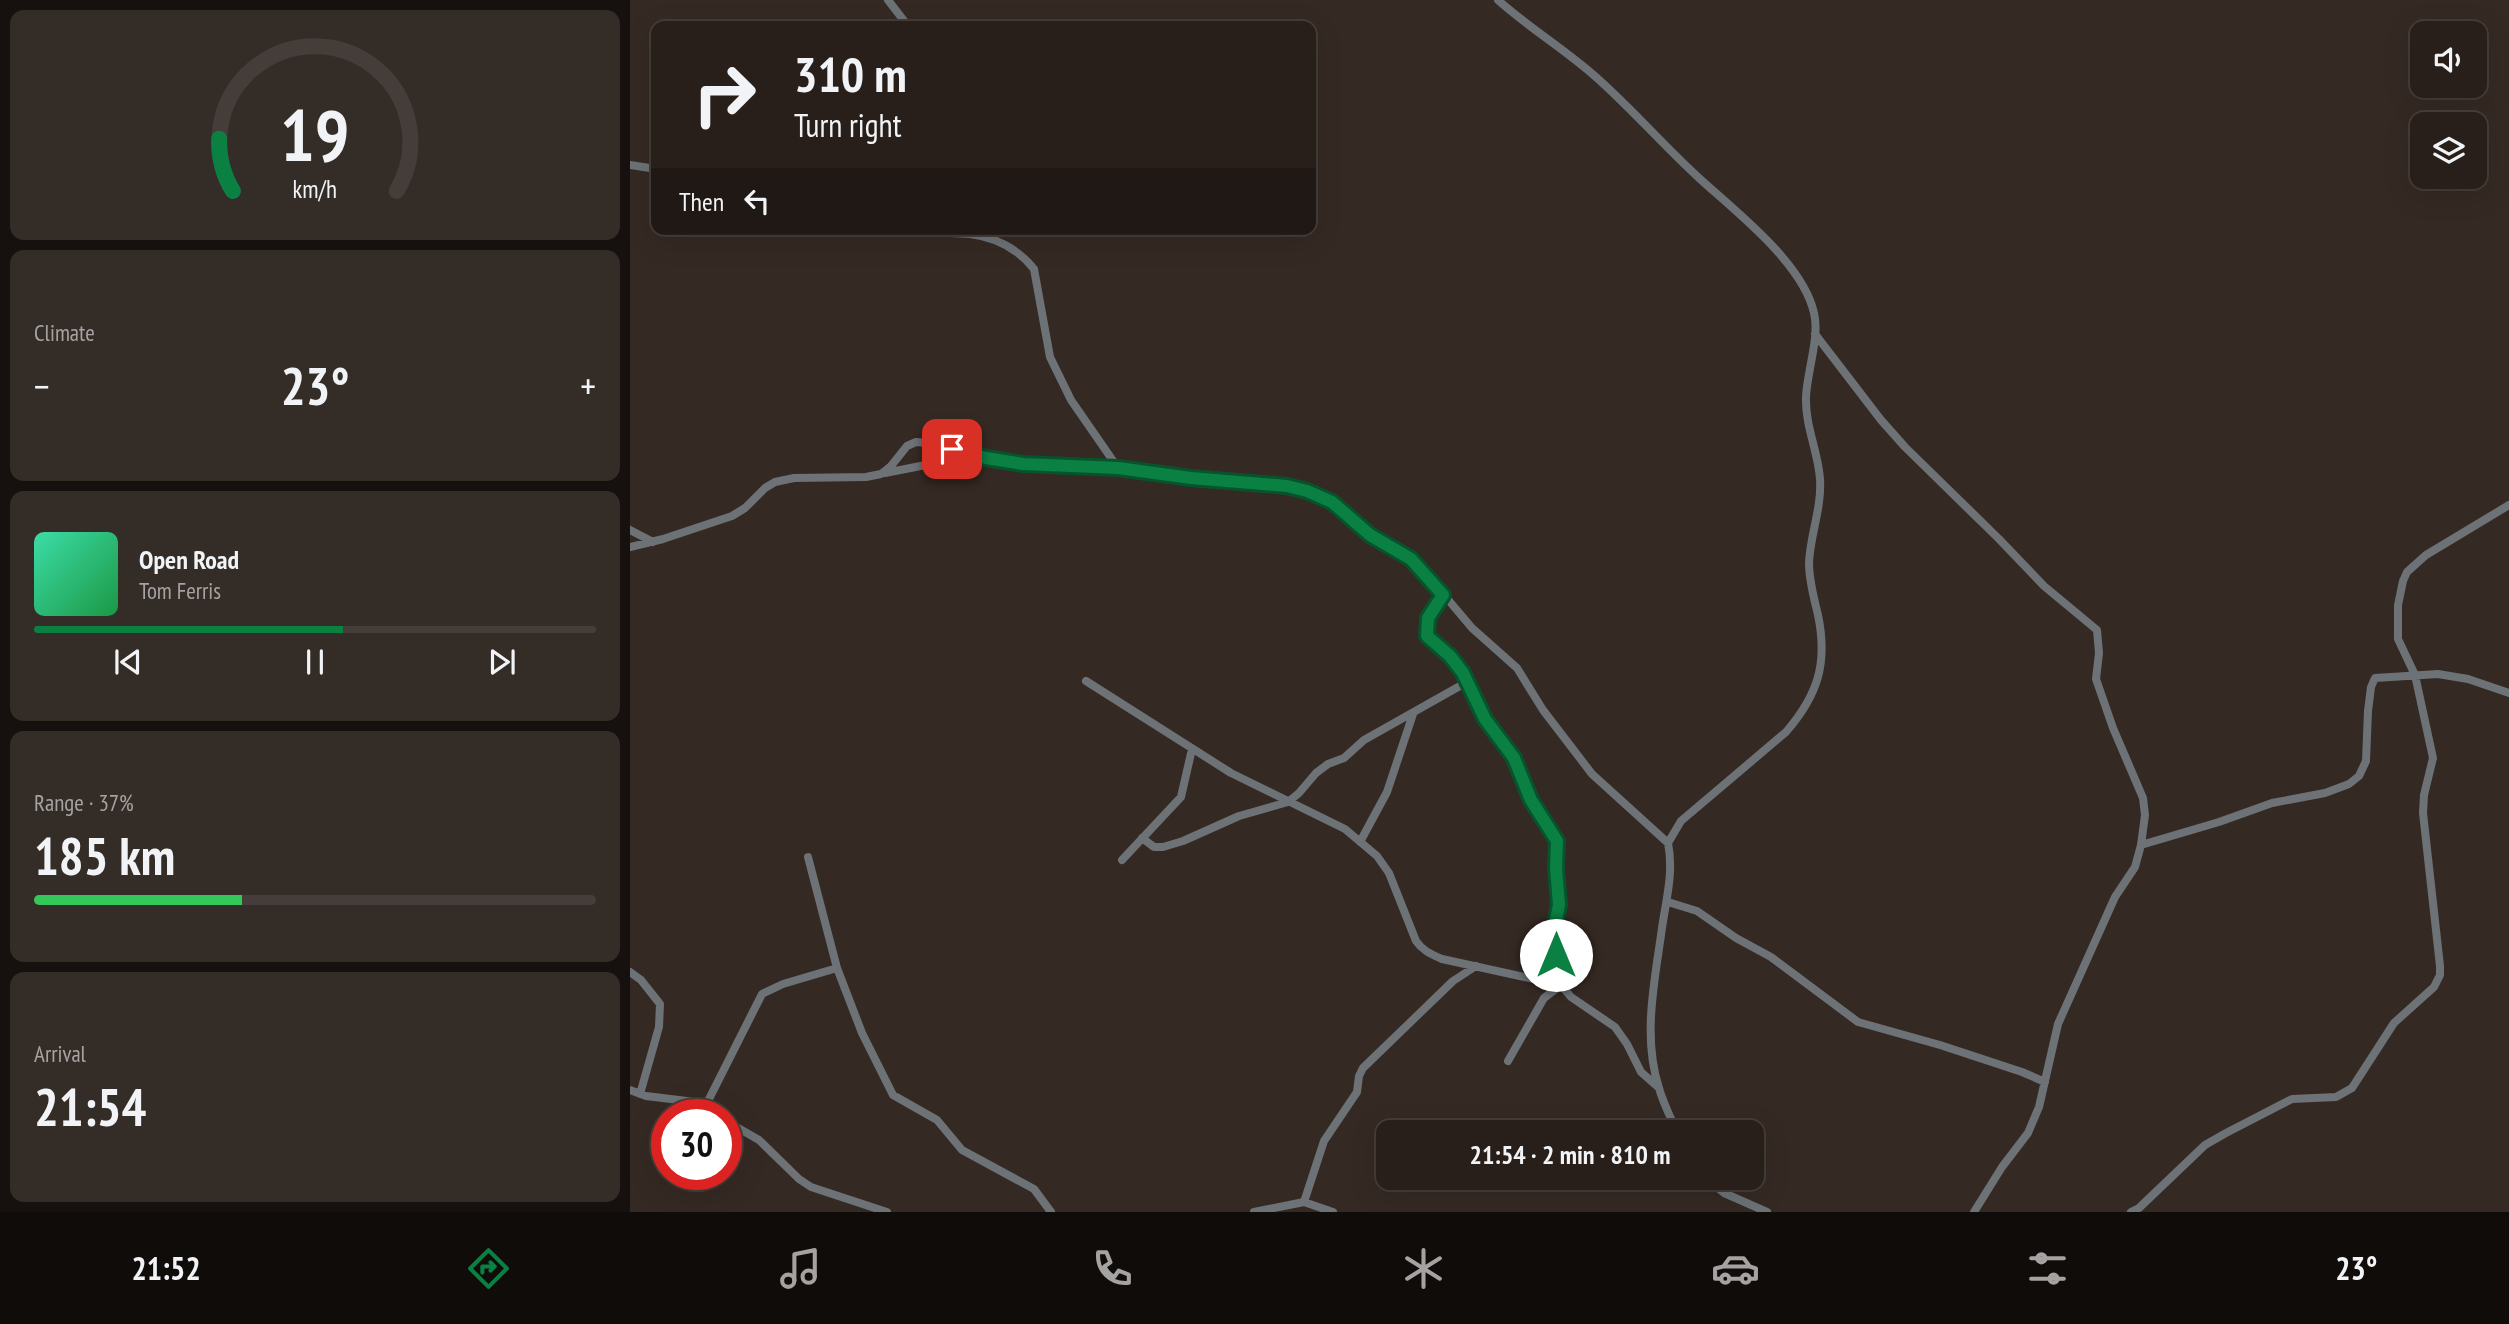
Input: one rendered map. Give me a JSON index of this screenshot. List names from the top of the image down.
{
  "page": {
    "turn": ["310 m", "Turn right"],
    "then": "Then",
    "tile": [
      "Climate",
      ["Range · 37%", "185 km"],
      ["Arrival", "21:54"]
    ],
    "heat": ["−", "23°", "+"],
    "song": ["Open Road", "Tom Ferris"],
    "limit": "30",
    "trip": "21:54 · 2 min · 810 m",
    "tabs": ["21:52", "23°"],
    "gauge": ["19", "km/h"]
  }
}
